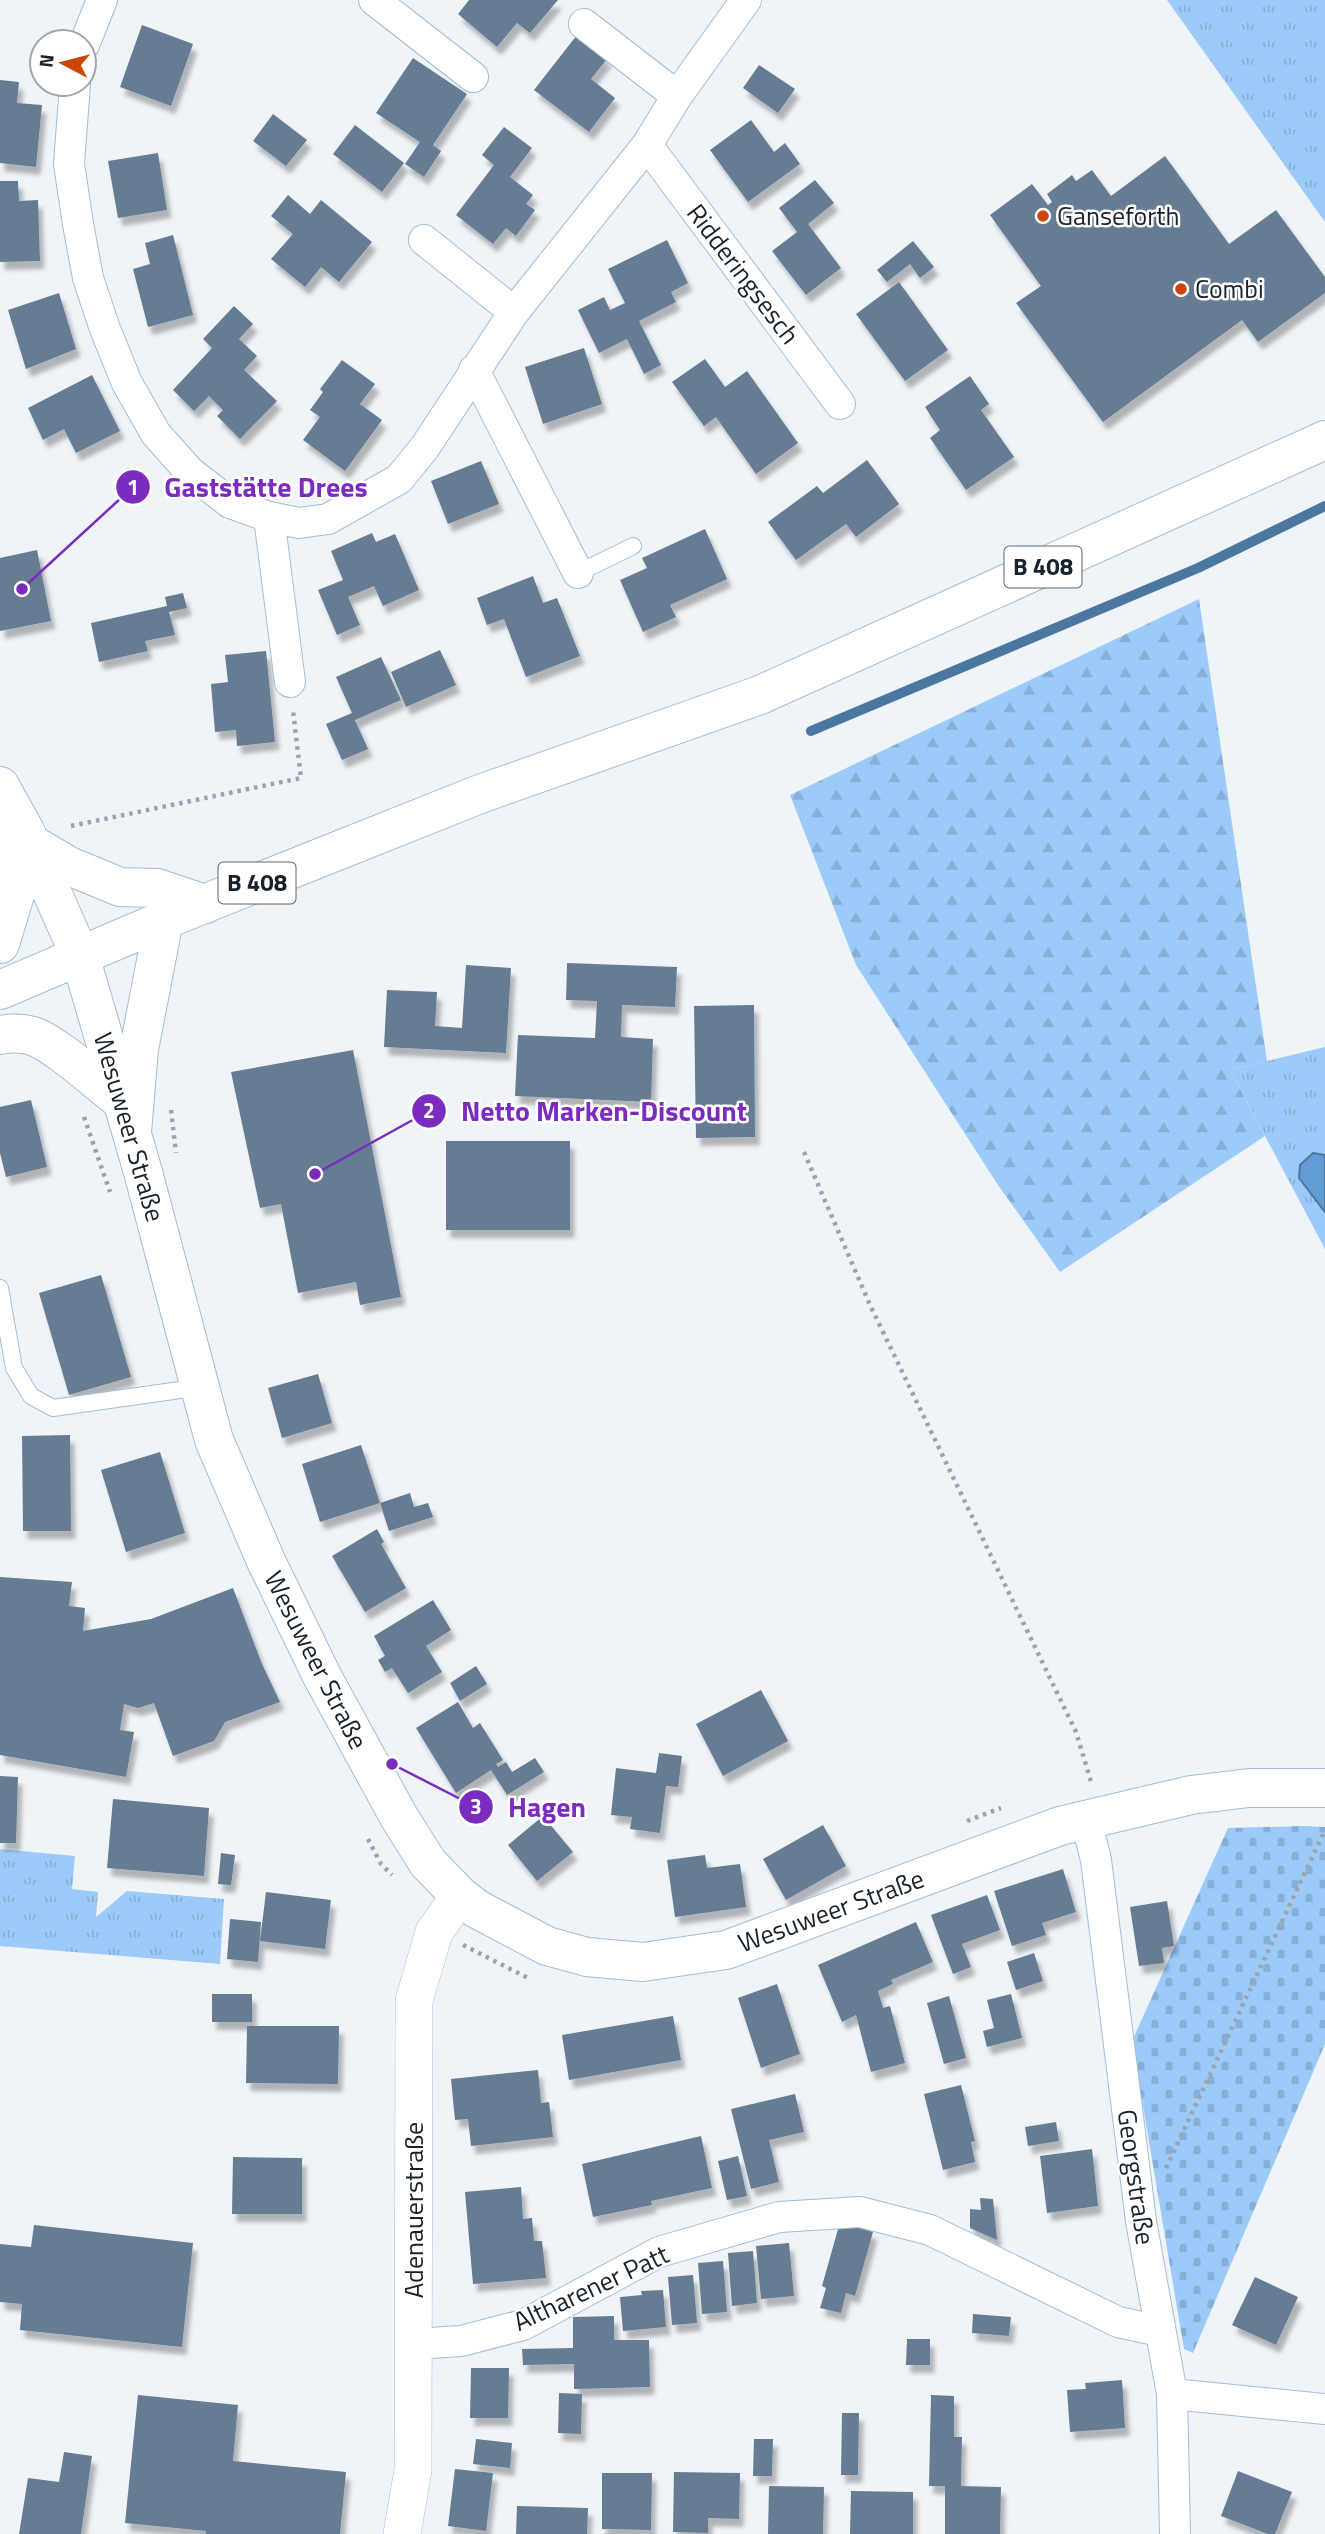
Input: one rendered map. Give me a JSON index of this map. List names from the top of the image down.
{
  "streets": {
    "main road": ["B 408", "Wesuweer Straße"],
    "street": [
      "Ridderingsesch",
      "Georgstraße",
      "Adenauerstraße",
      "Altharener Patt"
    ]
  },
  "crossings": [
    ["B 408", "Wesuweer Straße"],
    ["Wesuweer Straße", "Georgstraße"],
    ["Wesuweer Straße", "Adenauerstraße"],
    ["Georgstraße", "Altharener Patt"],
    ["Adenauerstraße", "Altharener Patt"]
  ],
  "places": [
    "Ganseforth",
    "Combi",
    "Gaststätte Drees",
    "Netto Marken-Discount",
    "Hagen"
  ],
  "north": "left"
}
